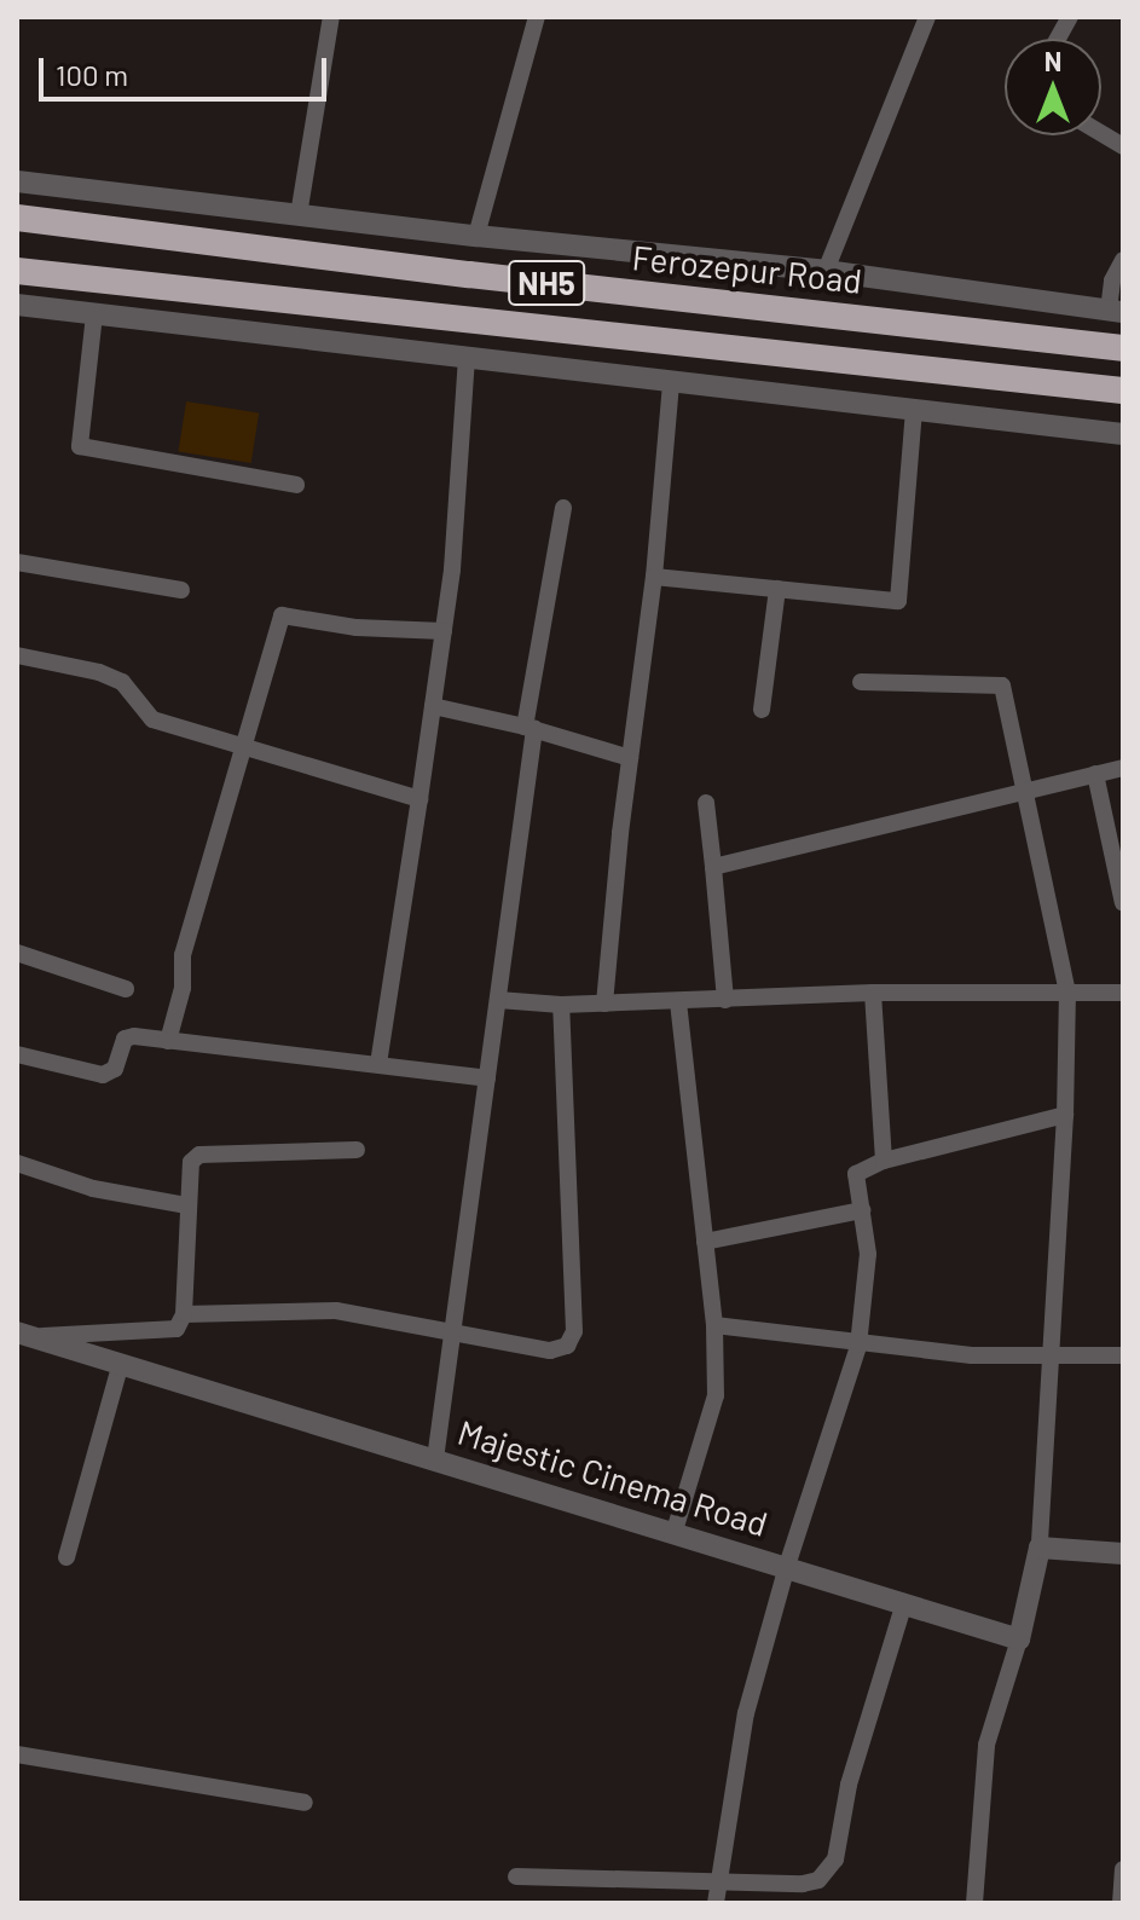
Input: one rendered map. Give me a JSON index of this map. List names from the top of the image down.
{
  "streets": {
    "highway": ["Ferozepur Road", "NH5"],
    "street": ["Majestic Cinema Road"]
  },
  "scale_bar": "100 m",
  "north": "top"
}
